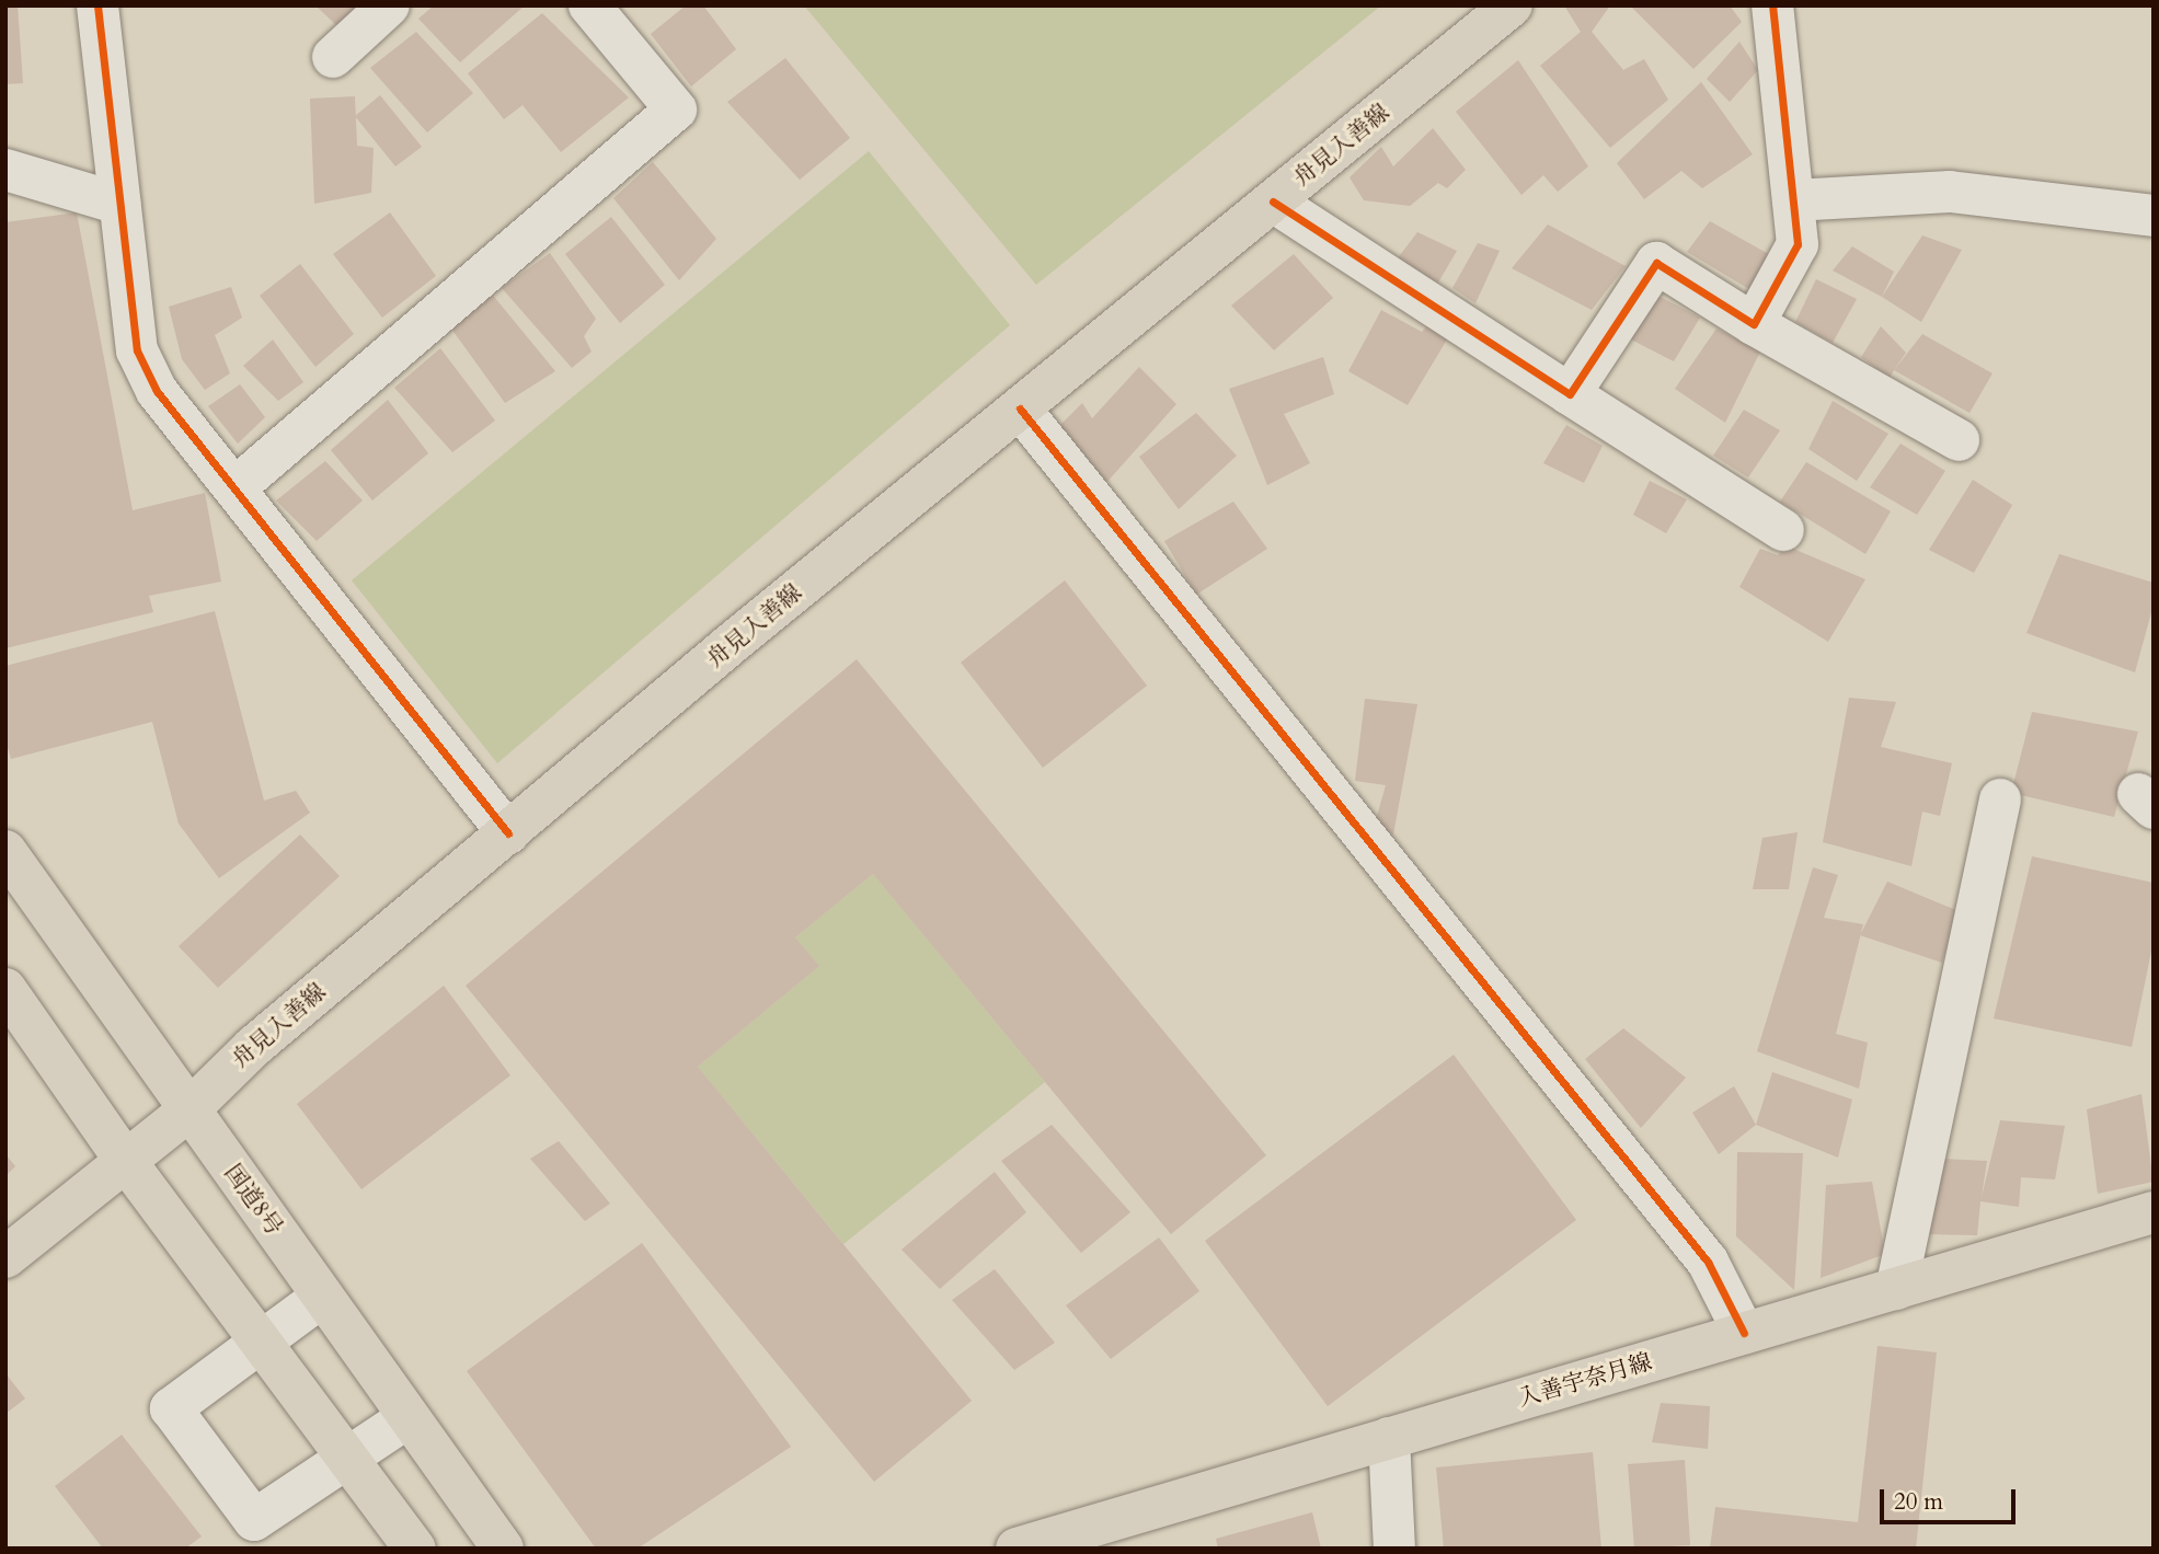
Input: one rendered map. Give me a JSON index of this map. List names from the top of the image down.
{
  "streets": {
    "main road": ["舟見入善線", "国道8号", "入善宇奈月線"]
  },
  "crossings": [
    ["舟見入善線", "国道8号"]
  ],
  "scale_bar": "20 m"
}
